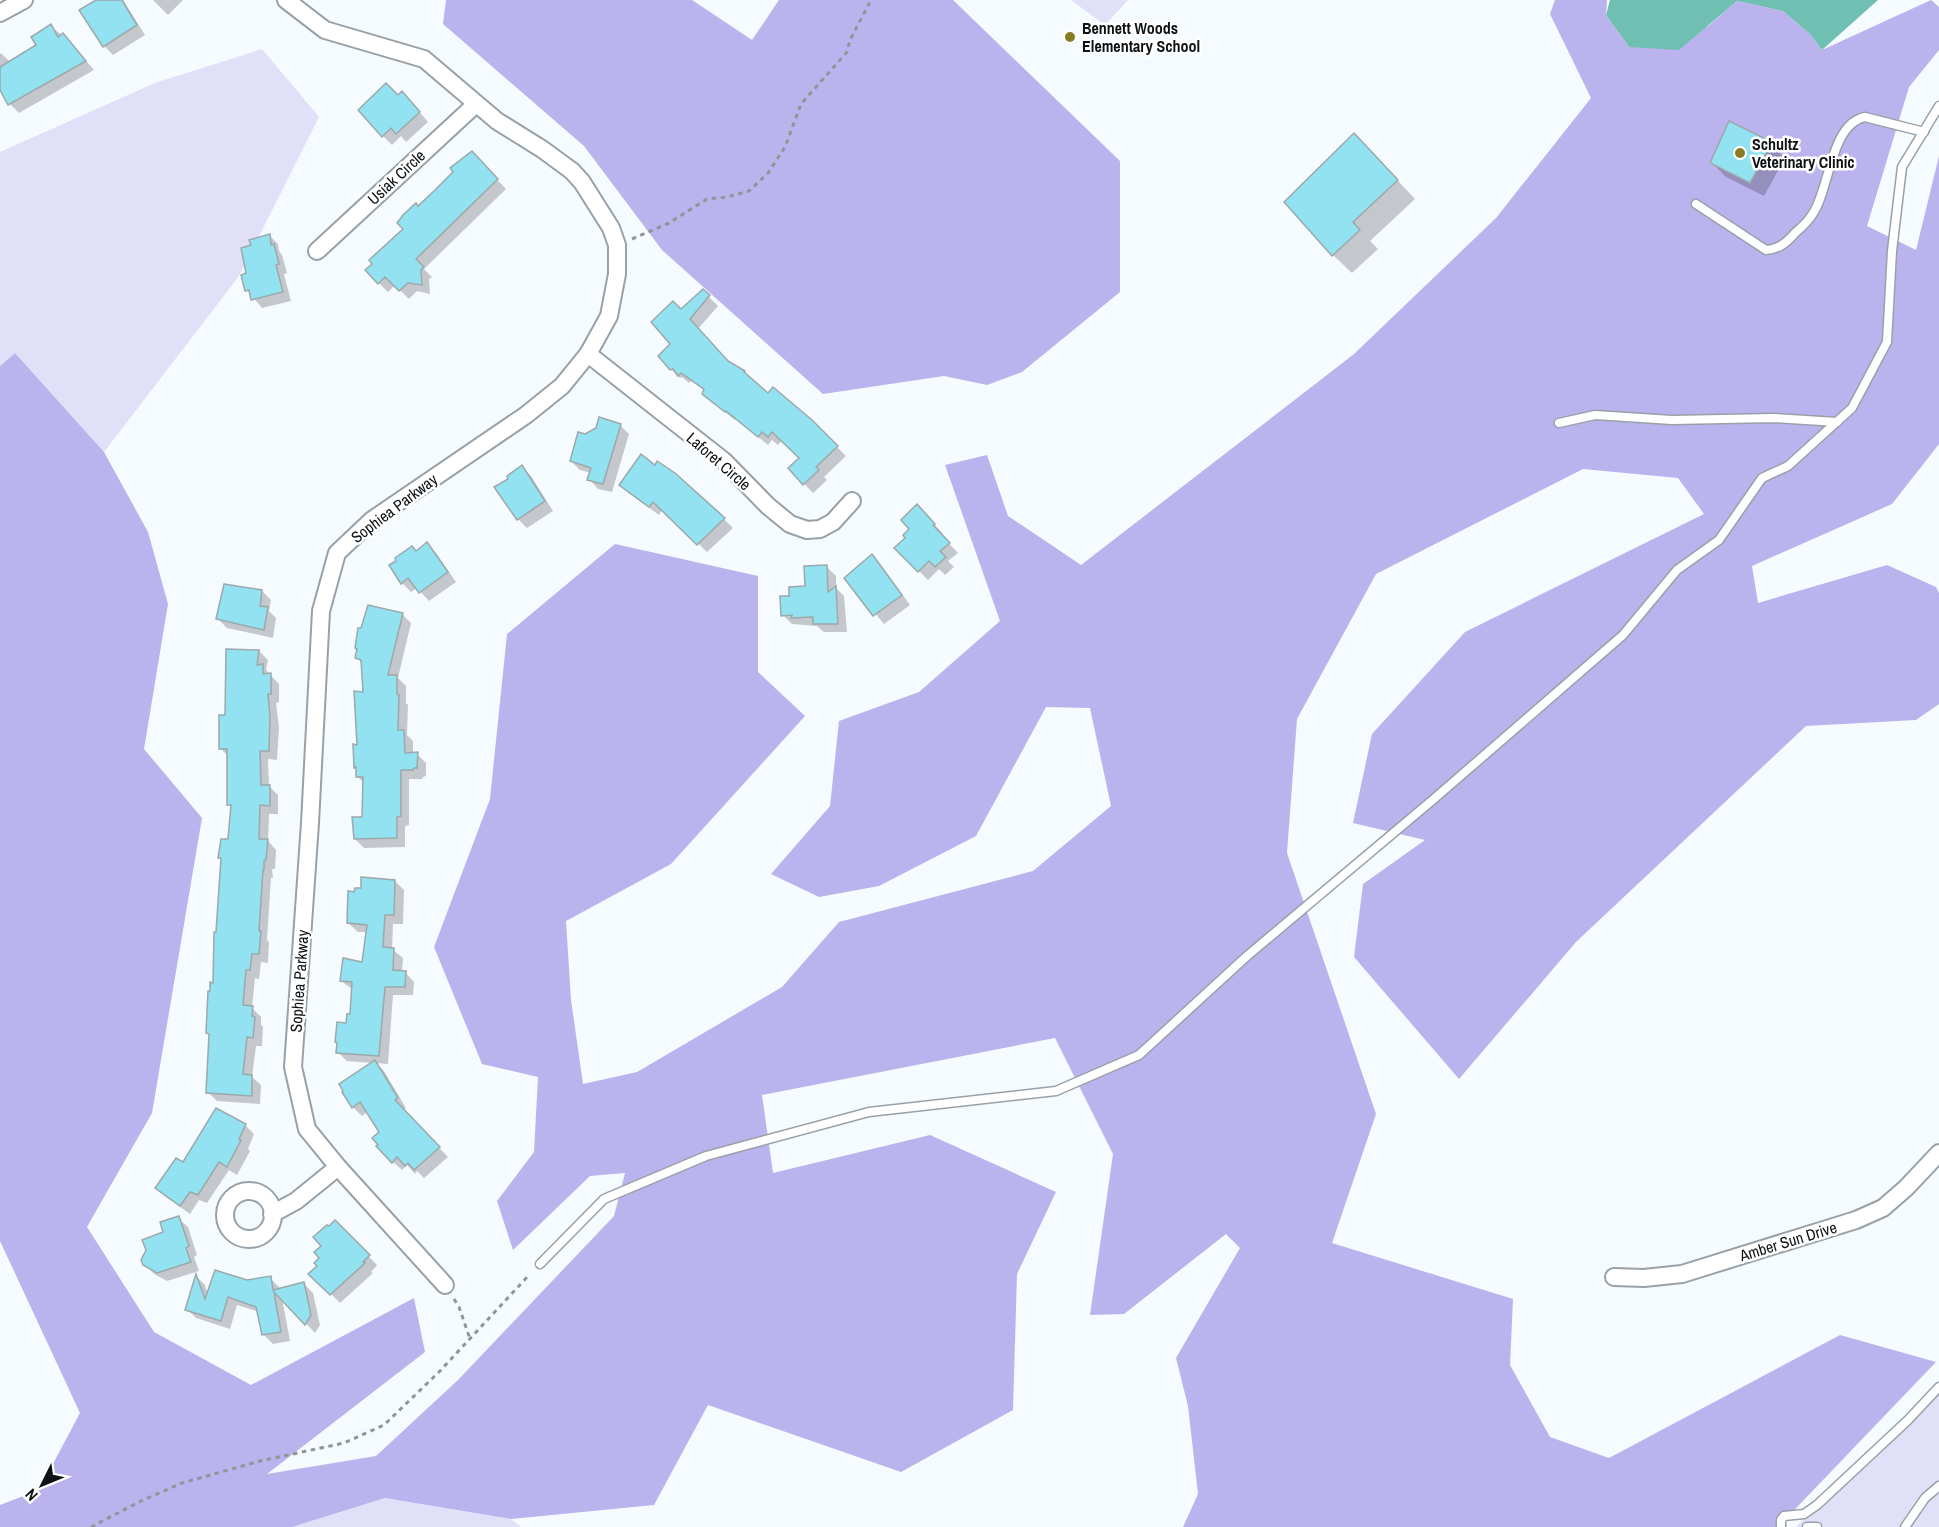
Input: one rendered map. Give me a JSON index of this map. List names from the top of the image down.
{
  "streets": {
    "street": [
      "Usiak Circle",
      "Laforet Circle",
      "Sophiea Parkway",
      "Amber Sun Drive"
    ]
  },
  "crossings": [
    ["Usiak Circle", "Sophiea Parkway"],
    ["Laforet Circle", "Sophiea Parkway"]
  ],
  "places": ["Bennett Woods Elementary School", "Schultz Veterinary Clinic"],
  "north": "bottom left"
}
